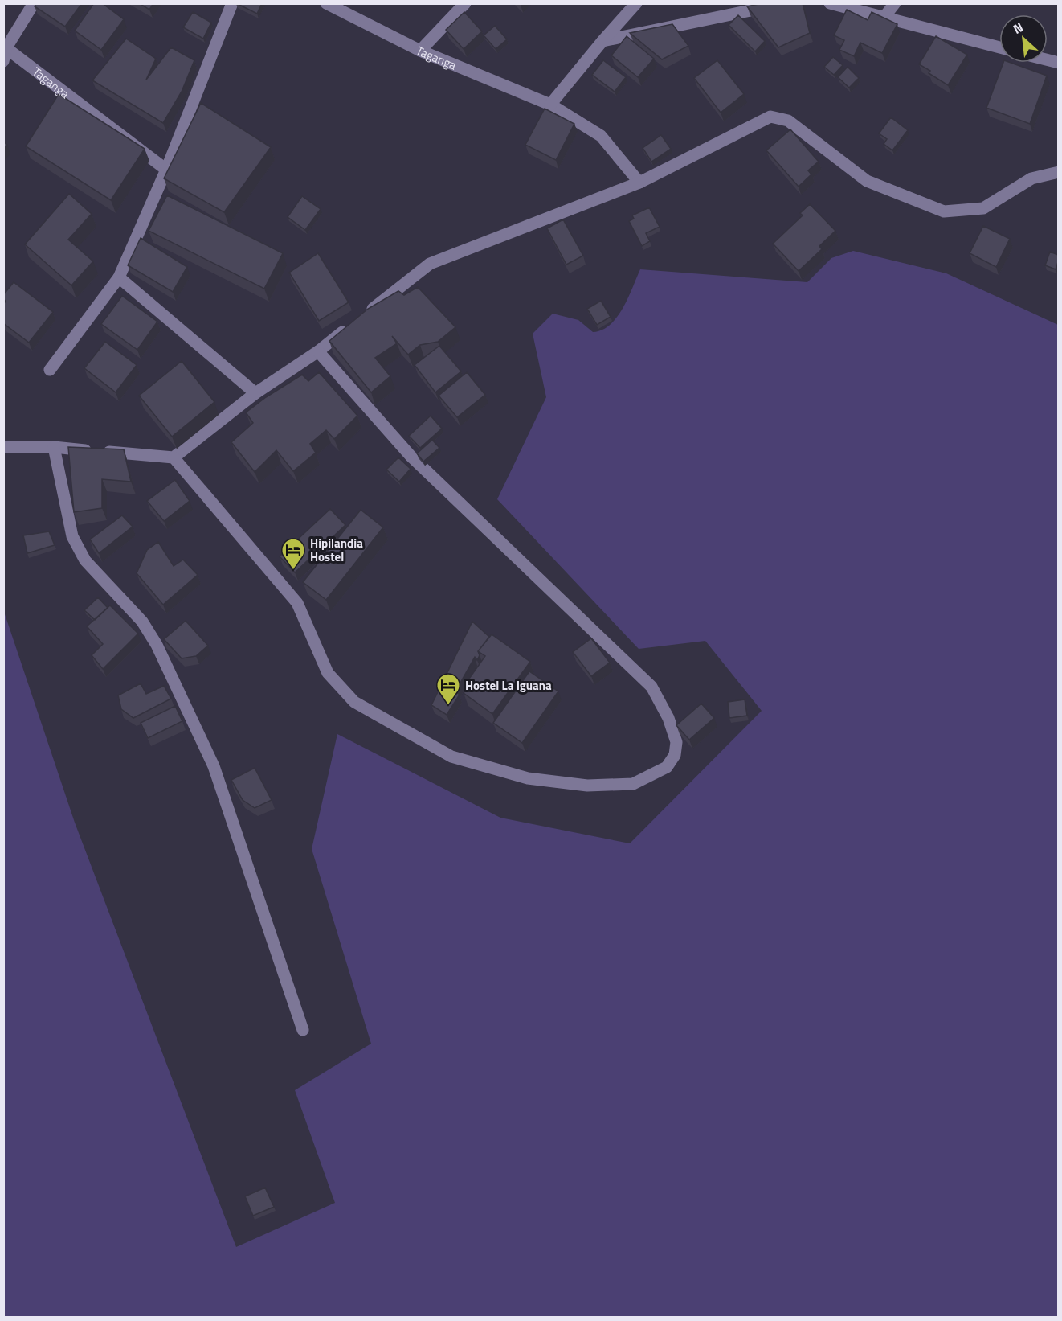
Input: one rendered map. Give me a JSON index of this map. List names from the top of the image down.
{
  "streets": {
    "street": ["Taganga"]
  },
  "places": {
    "hotel": ["Hipilandia Hostel", "Hostel La Iguana"]
  },
  "north": "top left"
}
